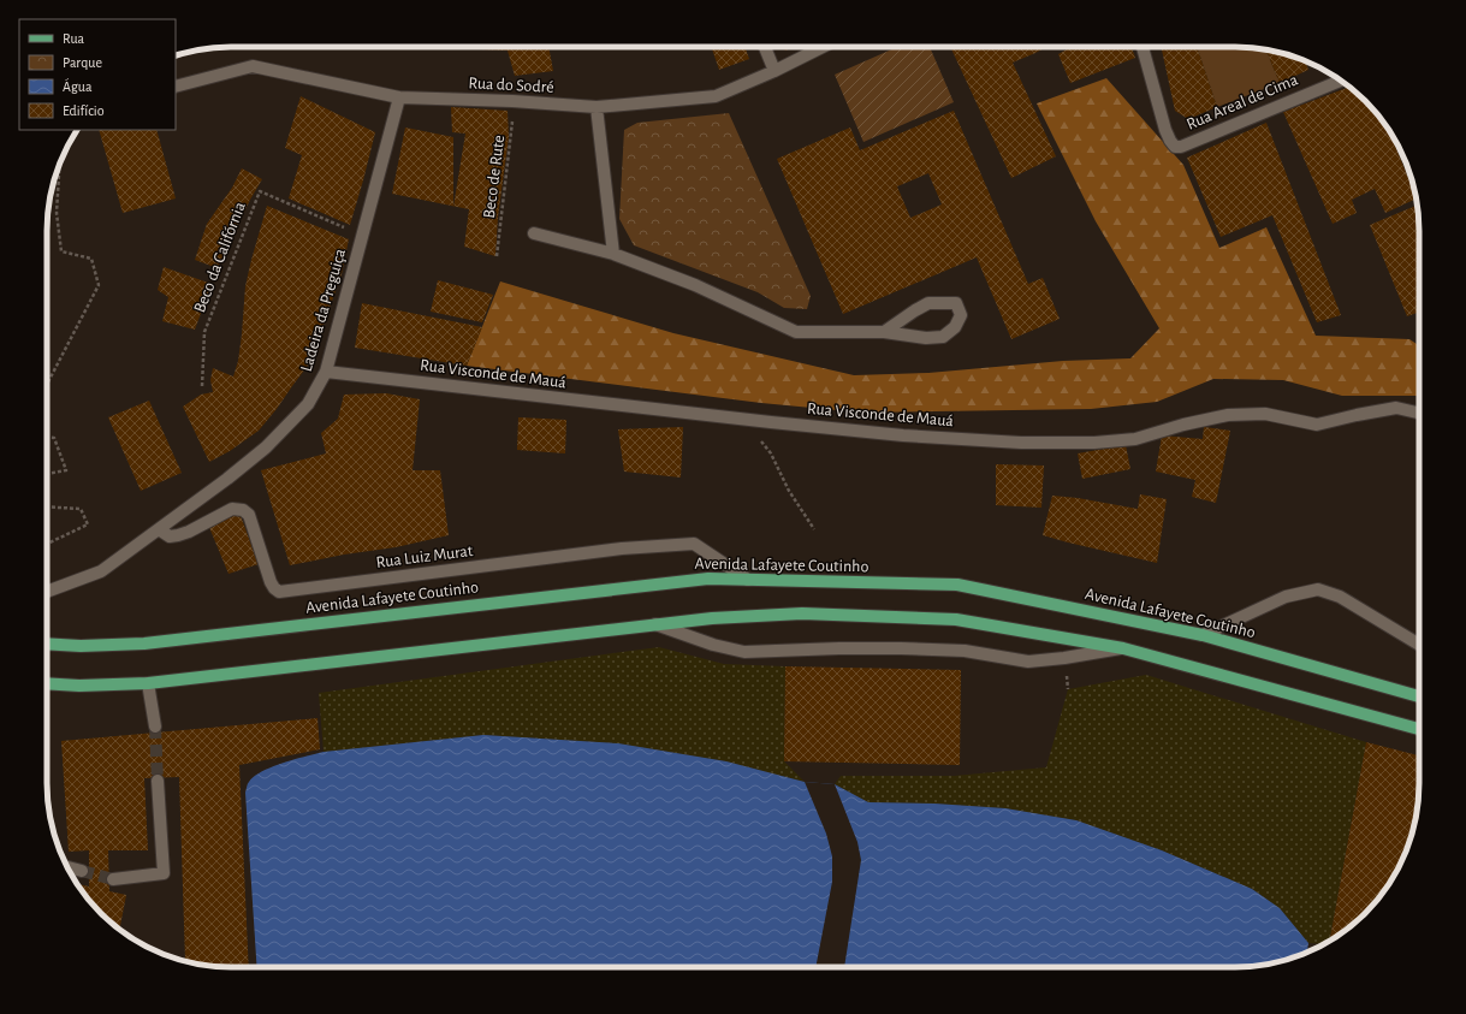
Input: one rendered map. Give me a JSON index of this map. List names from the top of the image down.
{
  "streets": {
    "main road": ["Avenida Lafayete Coutinho"],
    "street": [
      "Rua do Sodré",
      "Rua Areal de Cima",
      "Ladeira da Preguiça",
      "Rua Visconde de Mauá",
      "Rua Luiz Murat"
    ],
    "path": ["Beco de Rute", "Beco da Califórnia"]
  },
  "crossings": [
    ["Rua do Sodré", "Beco de Rute"],
    ["Rua do Sodré", "Ladeira da Preguiça"],
    ["Beco da Califórnia", "Ladeira da Preguiça"],
    ["Ladeira da Preguiça", "Rua Visconde de Mauá"],
    ["Ladeira da Preguiça", "Rua Luiz Murat"],
    ["Rua Luiz Murat", "Avenida Lafayete Coutinho"]
  ],
  "legend": [
    "Rua",
    "Parque",
    "Água",
    "Edifício"
  ]
}
